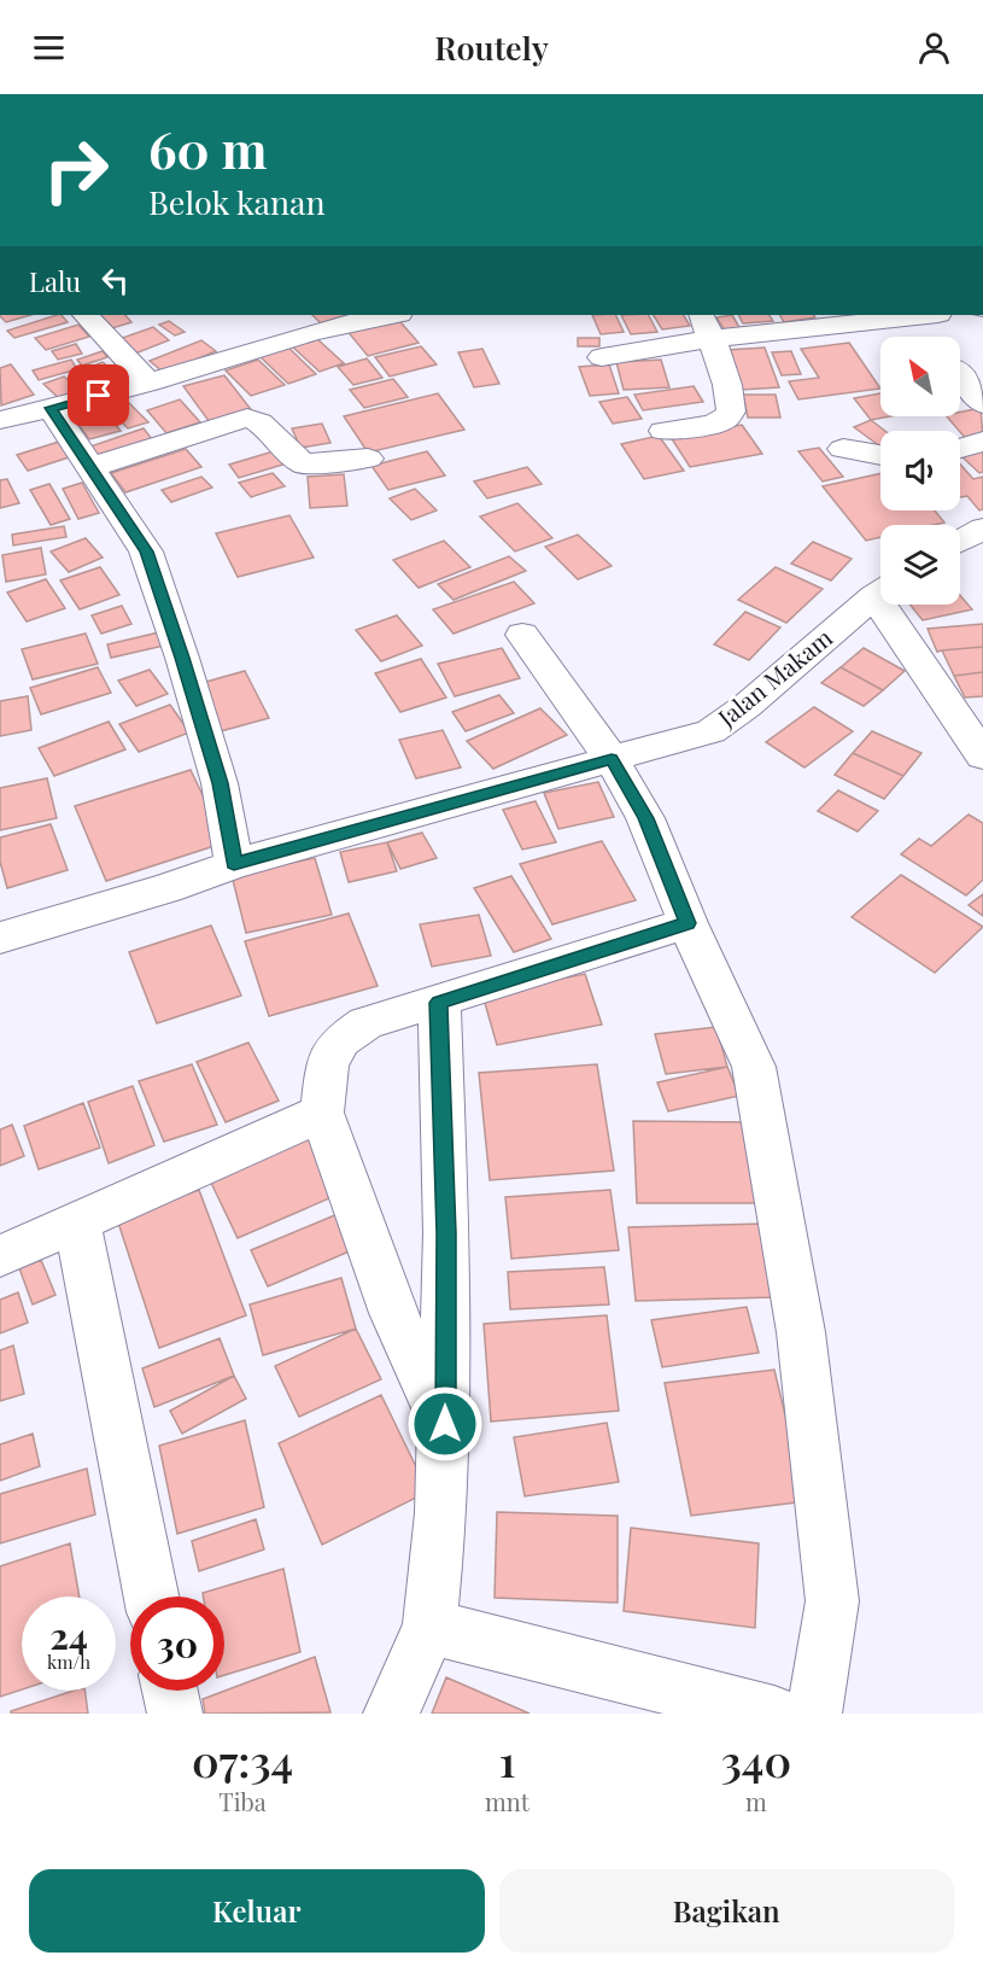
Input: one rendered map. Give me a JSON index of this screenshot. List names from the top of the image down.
{
  "streets": {
    "street": ["Jalan Makam"]
  },
  "north": "top left",
  "page": {
    "header": "Routely",
    "turn": ["60 m", "Belok kanan"],
    "then": "Lalu",
    "speed": "24 km/h",
    "limit": "30",
    "eta": [
      "07:34",
      "Tiba",
      "1",
      "mnt",
      "340",
      "m"
    ],
    "buttons": ["Keluar", "Bagikan"]
  }
}
